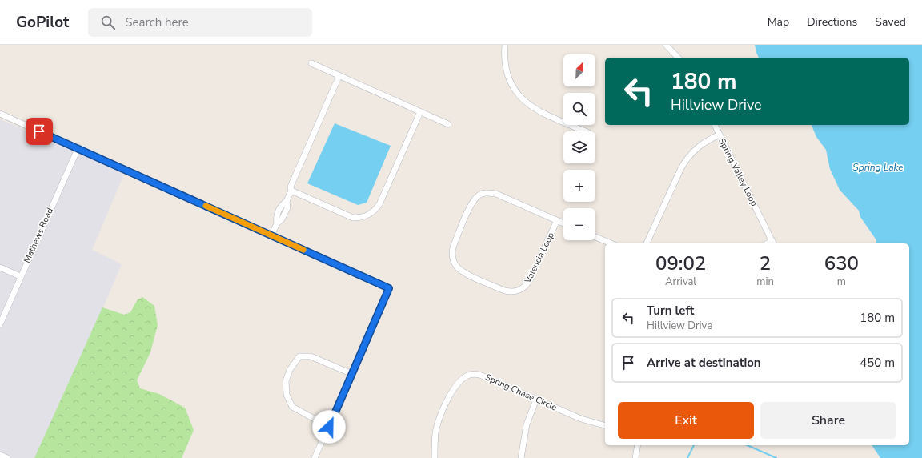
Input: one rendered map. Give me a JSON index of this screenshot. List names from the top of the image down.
{
  "streets": {
    "street": [
      "Spring Valley Loop",
      "Mathews Road",
      "Valencia Loop",
      "Spring Chase Circle"
    ]
  },
  "water": ["Spring Lake"],
  "north": "top right",
  "page": {
    "header": "GoPilot",
    "search": "Search here",
    "nav": ["Map", "Directions", "Saved"],
    "map_buttons": ["+", "−"],
    "turn": ["180 m", "Hillview Drive"],
    "eta": [
      "09:02",
      "Arrival",
      "2",
      "min",
      "630",
      "m"
    ],
    "list": [
      {
        "name": "Turn left",
        "note": "Hillview Drive",
        "value": "180 m"
      },
      {
        "name": "Arrive at destination",
        "value": "450 m"
      }
    ],
    "buttons": ["Exit", "Share"]
  }
}
